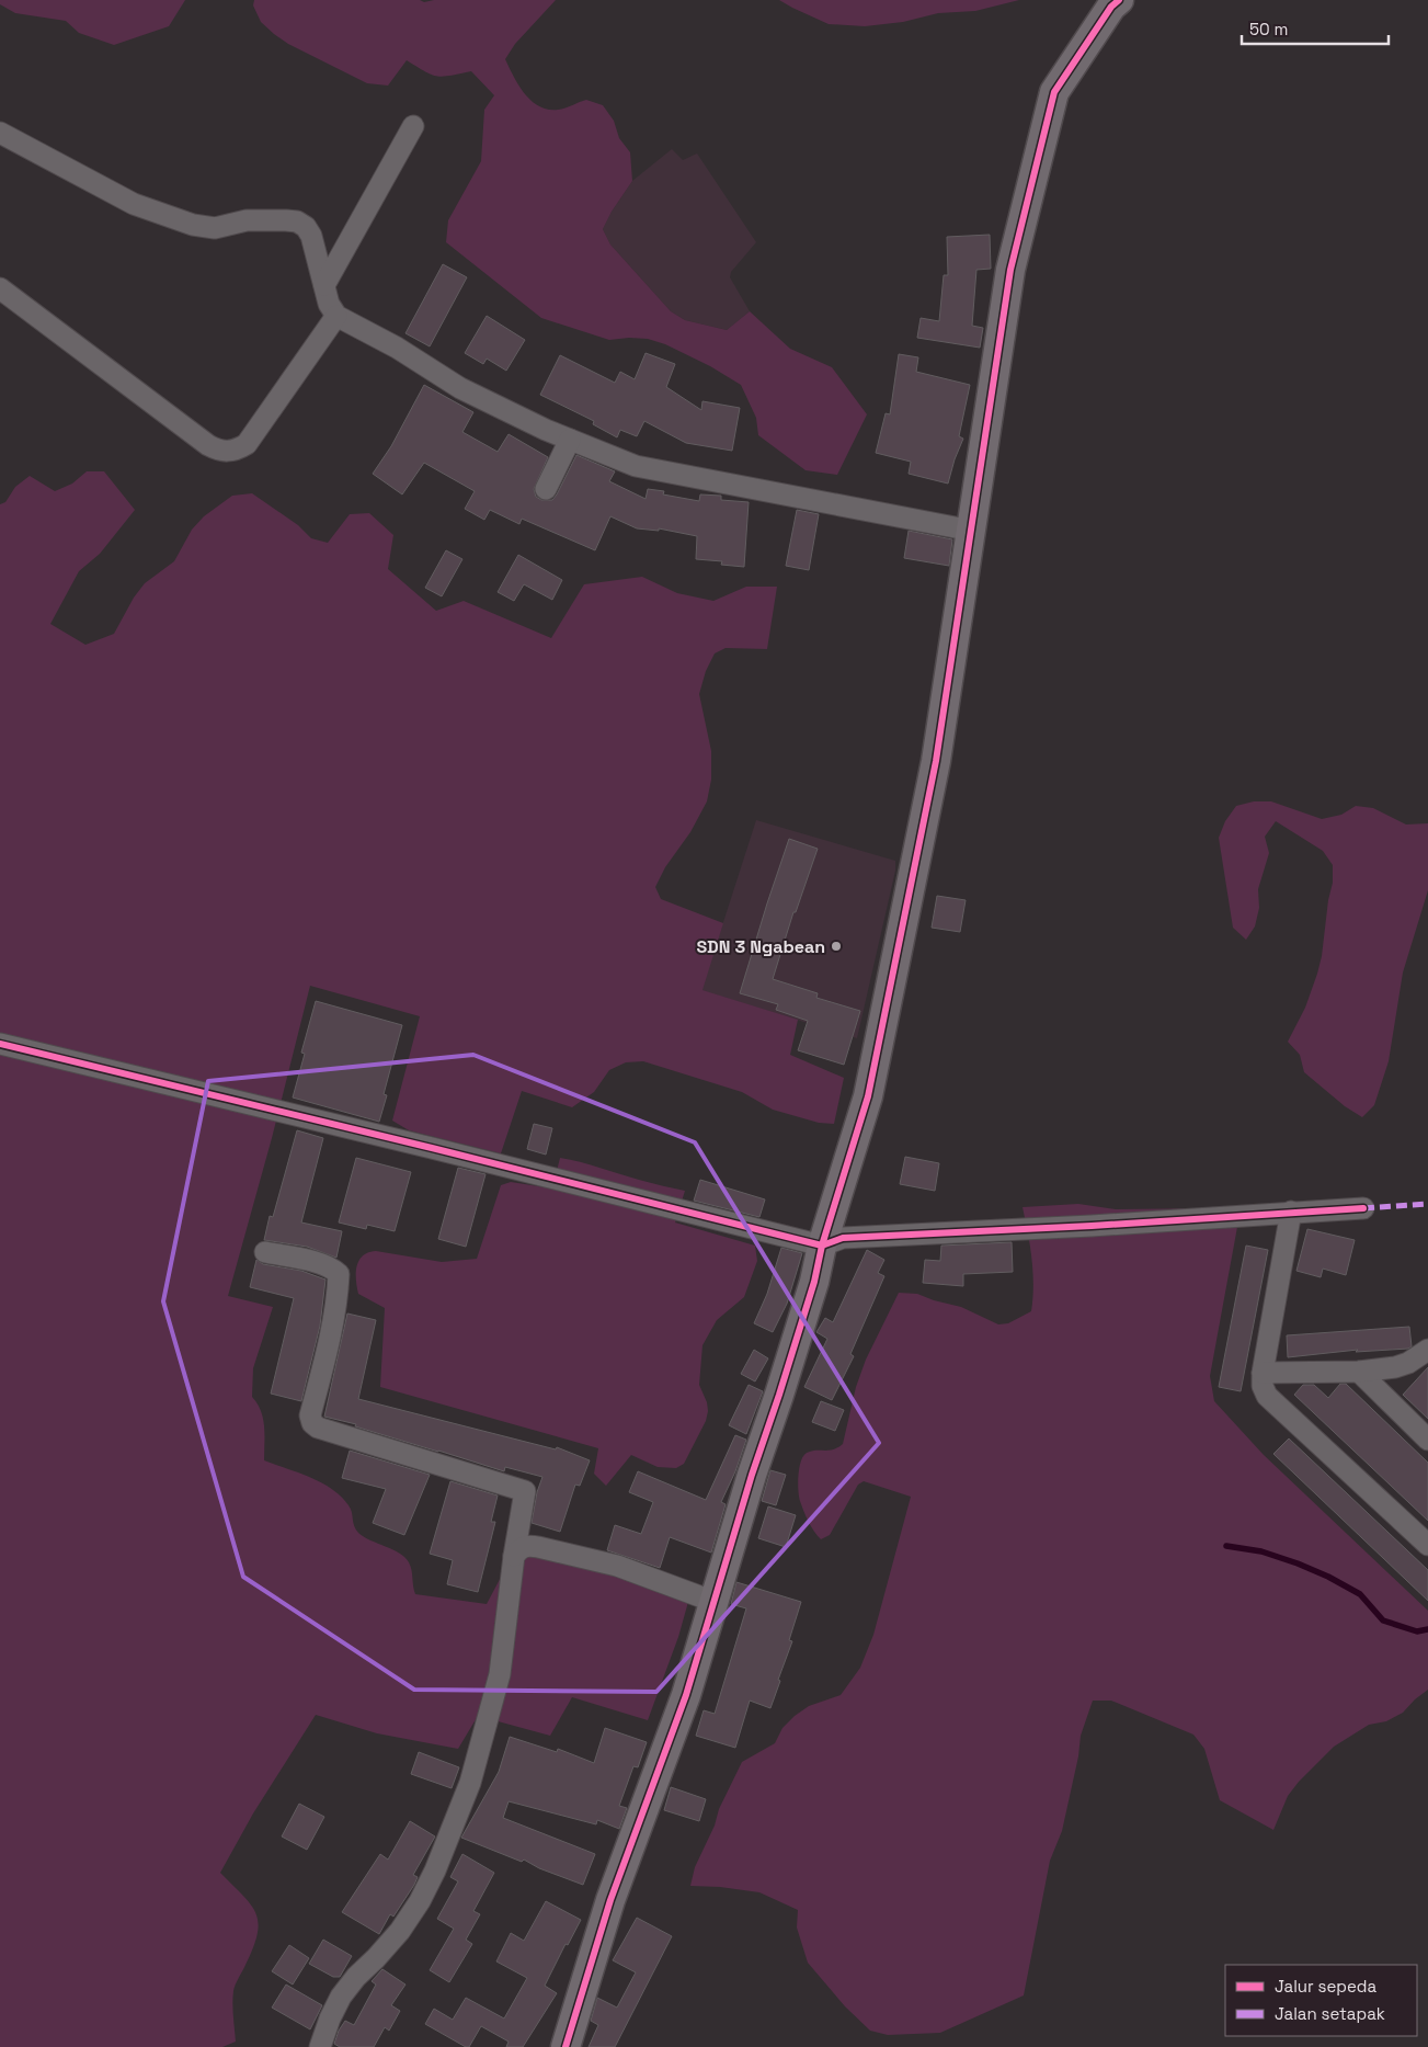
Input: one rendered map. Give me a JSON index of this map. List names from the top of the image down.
{
  "places": ["SDN 3 Ngabean"],
  "legend": ["Jalur sepeda", "Jalan setapak"],
  "scale_bar": "50 m"
}
